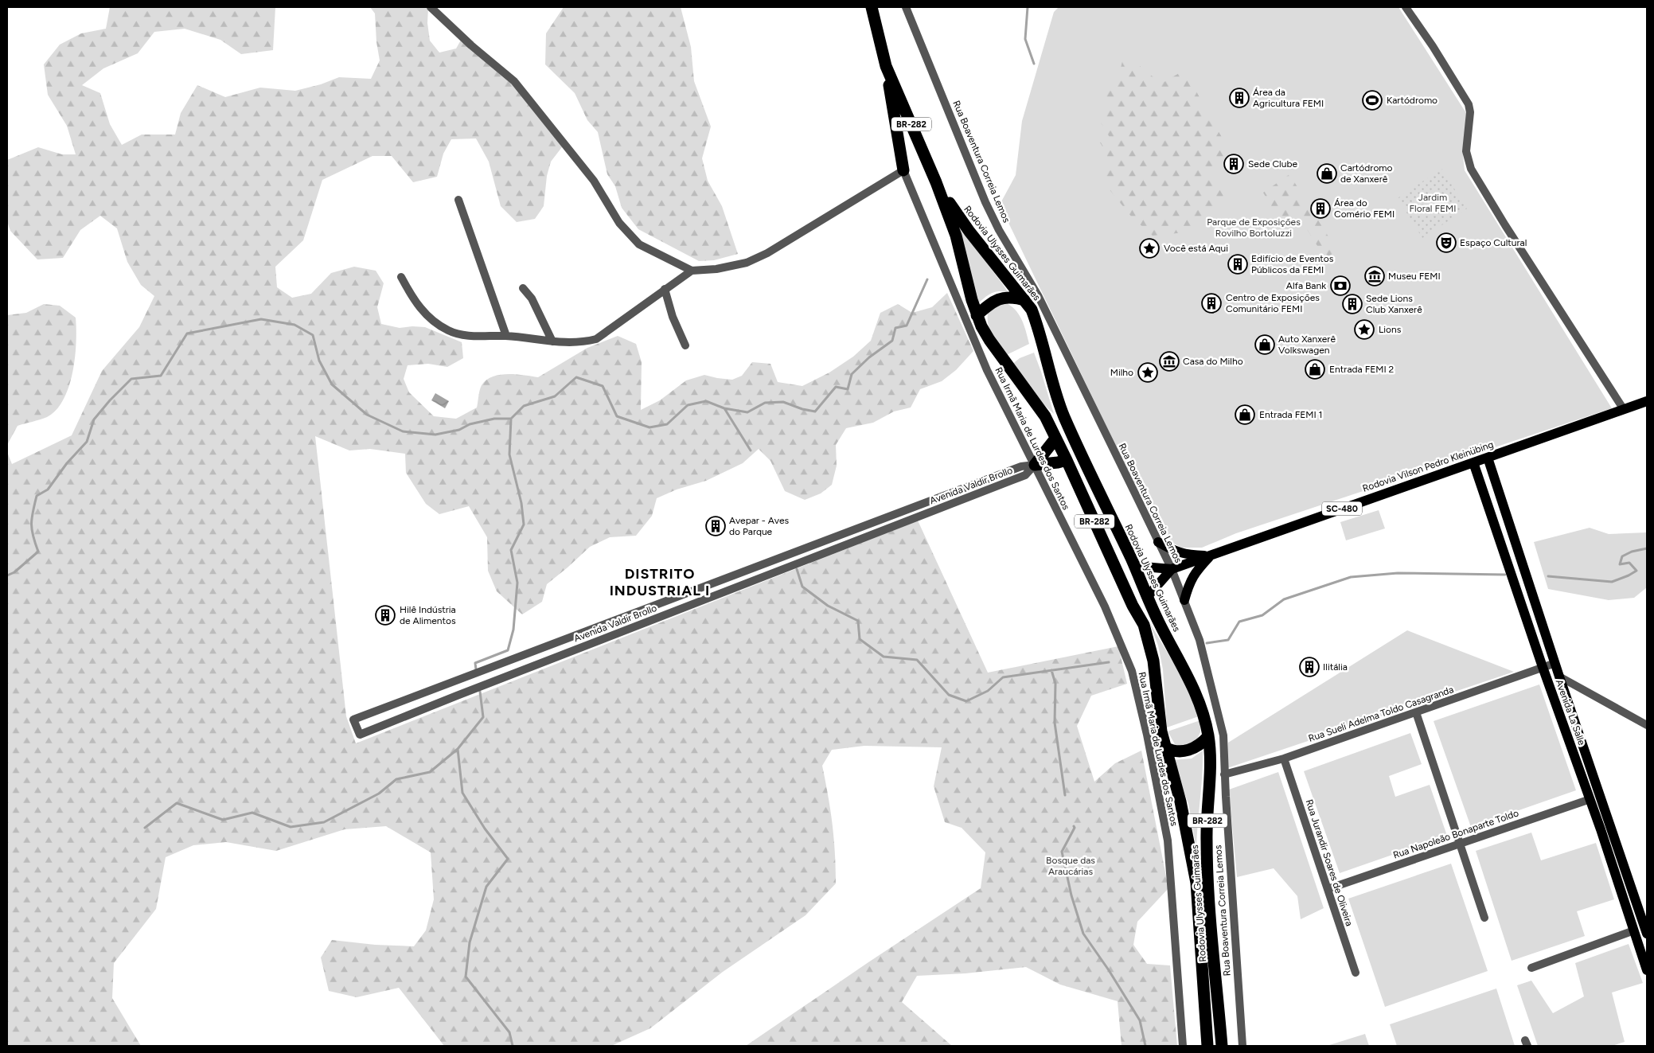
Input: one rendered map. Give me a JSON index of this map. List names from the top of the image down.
{
  "streets": {
    "highway": ["BR-282", "Rodovia Ulysses Guimarães"],
    "main road": ["Rodovia Vilson Pedro Kleinübing", "SC-480", "Avenida La Salle"],
    "street": [
      "Rua Boaventura Correia Lemos",
      "Rua Irmã Maria de Lurdes dos Santos",
      "Avenida Valdir Brollo",
      "Rua Sueli Adelma Toldo Casagranda",
      "Rua Napoleão Bonaparte Toldo",
      "Rua Jurandir Soares de Oliveira"
    ]
  },
  "crossings": [
    ["Rua Boaventura Correia Lemos", "Rodovia Vilson Pedro Kleinübing"],
    ["Rua Boaventura Correia Lemos", "Rua Sueli Adelma Toldo Casagranda"],
    ["Rodovia Ulysses Guimarães", "Rodovia Vilson Pedro Kleinübing"],
    ["Rua Irmã Maria de Lurdes dos Santos", "Avenida Valdir Brollo"],
    ["Rodovia Vilson Pedro Kleinübing", "Avenida La Salle"],
    ["Avenida La Salle", "Rua Sueli Adelma Toldo Casagranda"],
    ["Avenida La Salle", "Rua Napoleão Bonaparte Toldo"],
    ["Rua Sueli Adelma Toldo Casagranda", "Rua Jurandir Soares de Oliveira"],
    ["Rua Napoleão Bonaparte Toldo", "Rua Jurandir Soares de Oliveira"]
  ],
  "districts": ["DISTRITO INDUSTRIAL I"],
  "parks": ["Jardim Floral FEMI", "Parque de Exposições Rovilho Bortoluzzi", "Bosque das Araucárias"],
  "places": {
    "building": [
      "Área da Agricultura FEMI",
      "Sede Clube",
      "Área do Comério FEMI",
      "Edifício de Eventos Públicos da FEMI",
      "Centro de Exposições Comunitário FEMI",
      "Sede Lions Club Xanxerê",
      "Avepar - Aves do Parque",
      "Hilê Indústria de Alimentos",
      "Ilitália"
    ],
    "sports": ["Kartódromo"],
    "shop": [
      "Cartódromo de Xanxerê",
      "Auto Xanxerê Volkswagen",
      "Entrada FEMI 2",
      "Entrada FEMI 1"
    ],
    "theatre": ["Espaço Cultural"],
    "place": ["Você está Aqui", "Lions", "Milho"],
    "museum": ["Museu FEMI", "Casa do Milho"],
    "bank": ["Alfa Bank"]
  }
}
